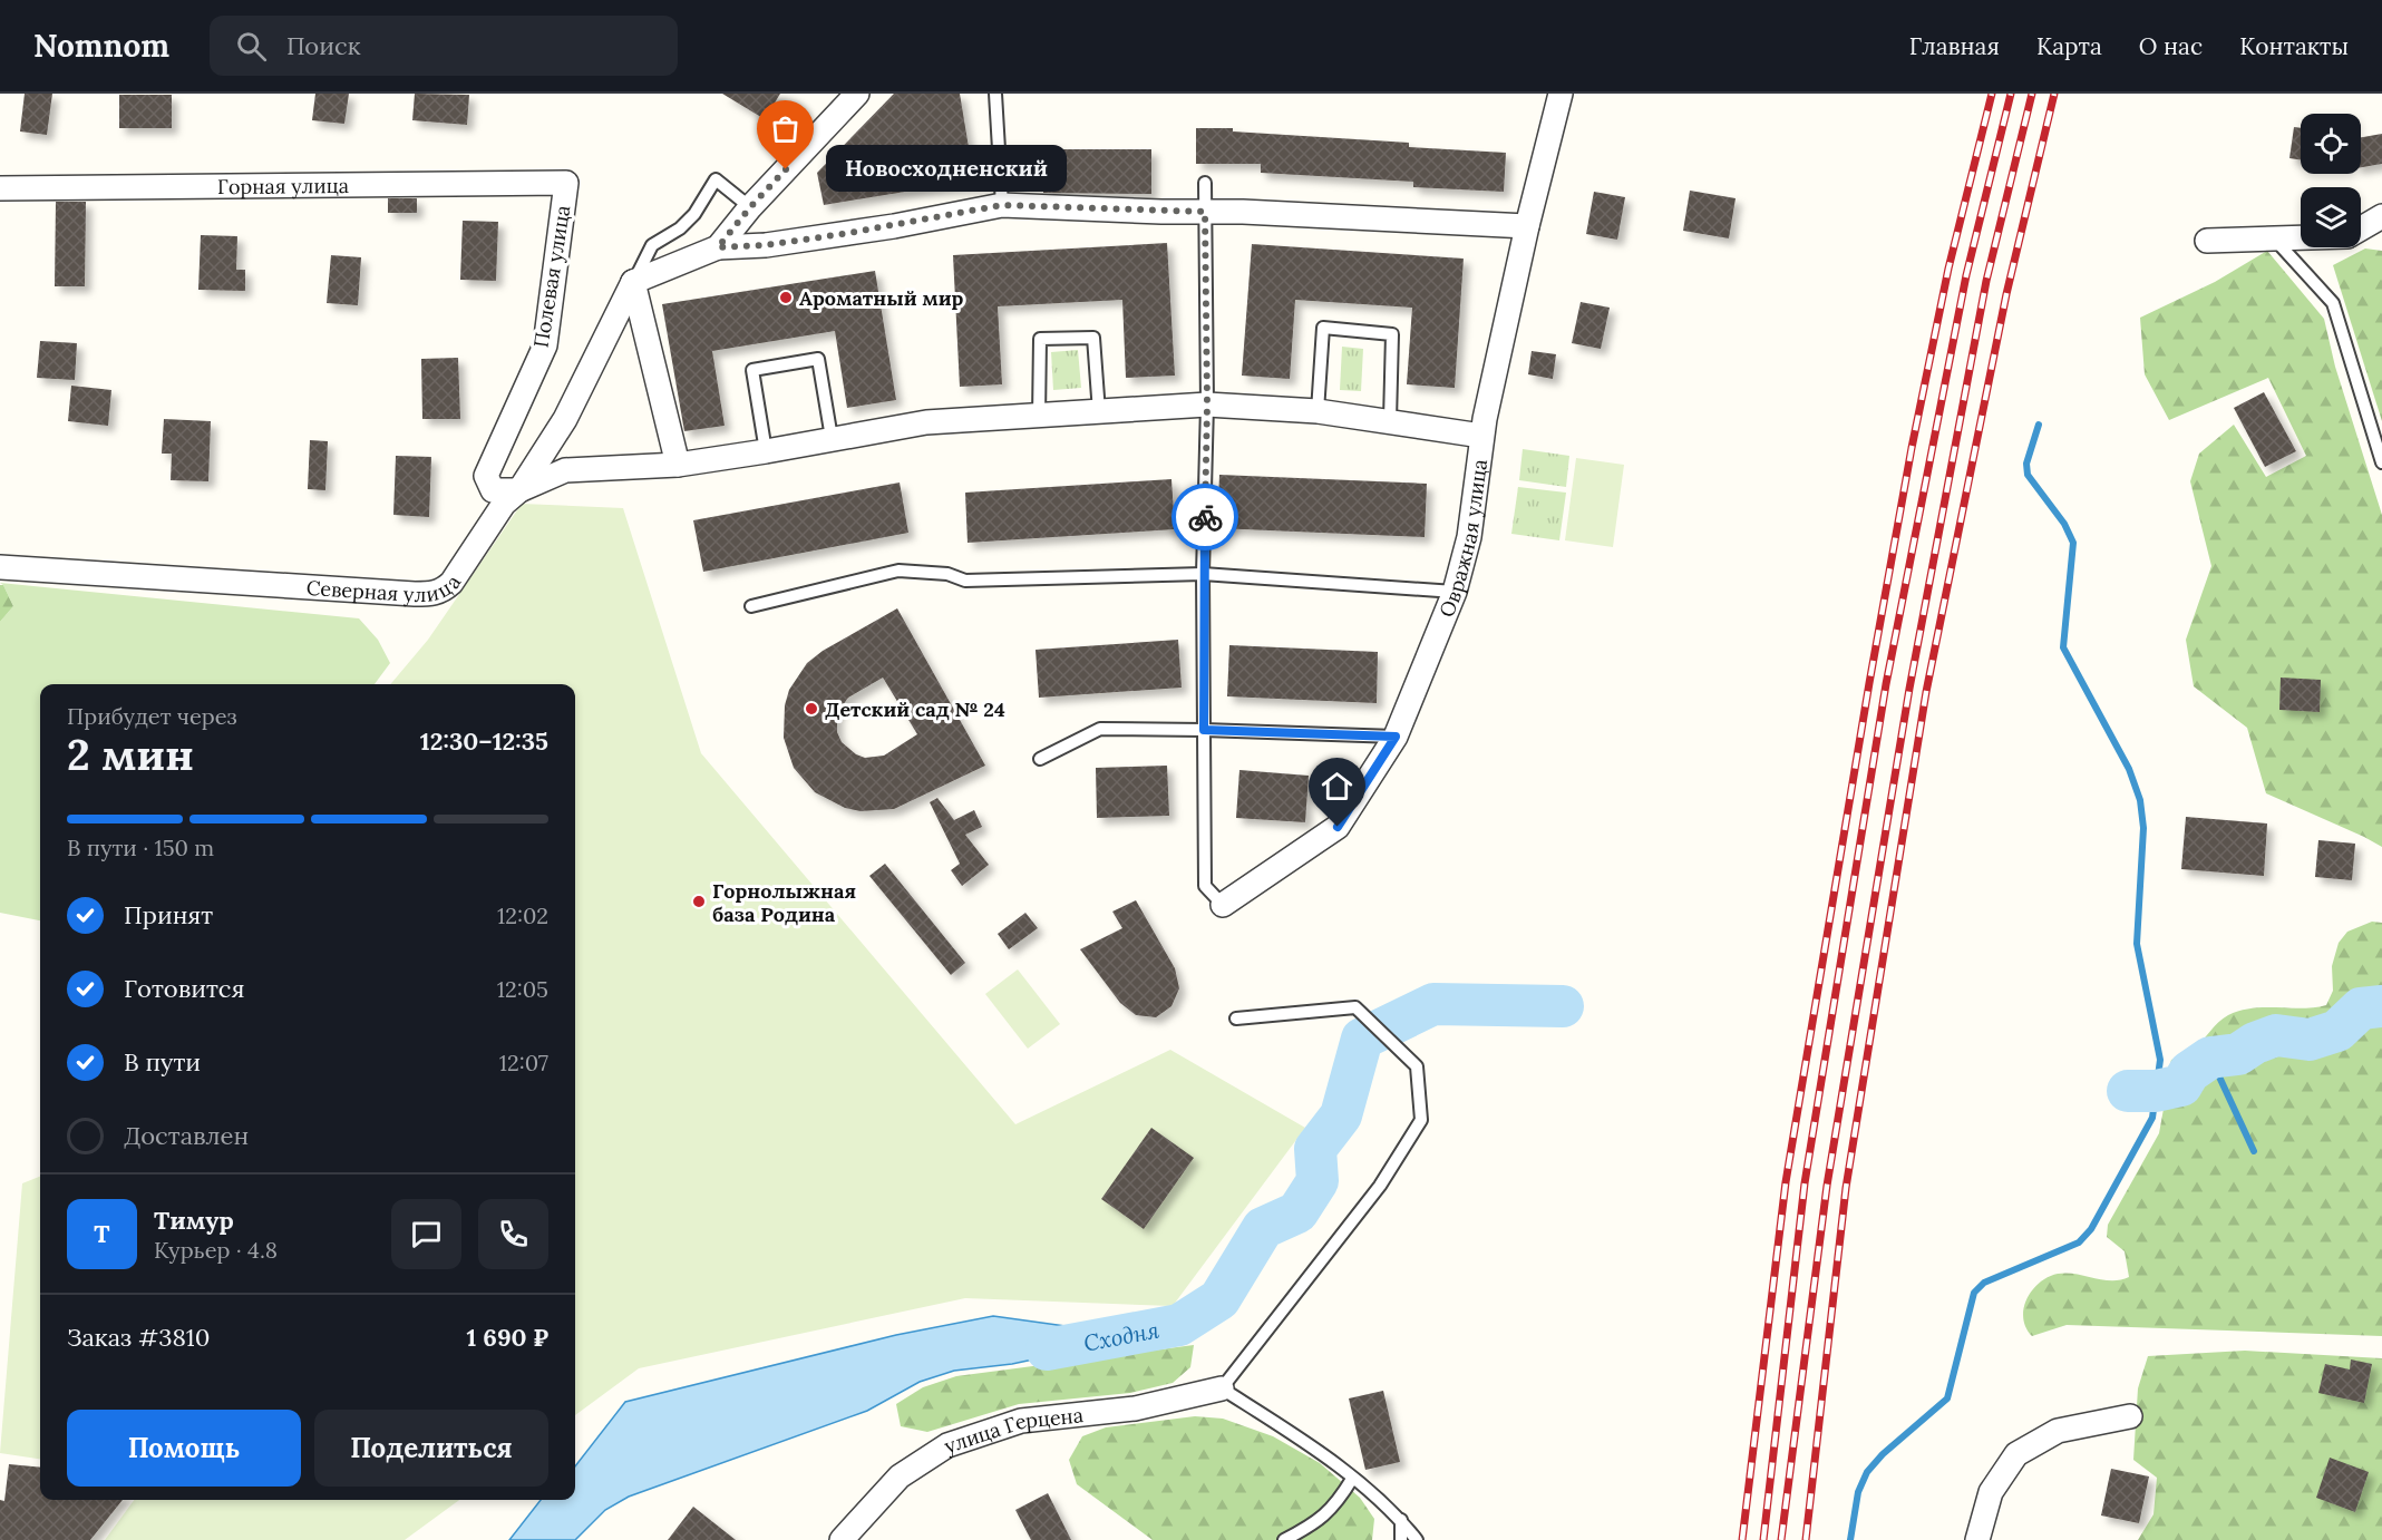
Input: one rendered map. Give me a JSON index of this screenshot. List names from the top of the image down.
{
  "streets": {
    "street": [
      "Горная улица",
      "Полевая улица",
      "Овражная улица",
      "Северная улица",
      "улица Герцена"
    ]
  },
  "crossings": [
    ["Горная улица", "Полевая улица"],
    ["Полевая улица", "Северная улица"]
  ],
  "water": ["Сходня"],
  "places": [
    "Новосходненский",
    "Ароматный мир",
    "Детский сад № 24",
    "Горнолыжная база Родина"
  ],
  "page": {
    "header": "Nomnom",
    "search": "Поиск",
    "nav": [
      "Главная",
      "Карта",
      "О нас",
      "Контакты"
    ],
    "bubble": "Новосходненский",
    "heading": ["2 мин", "Прибудет через", "12:30–12:35"],
    "panel": [
      "Тимур",
      "Курьер · 4.8",
      "Заказ #3810",
      "1 690 ₽"
    ],
    "bar": "В пути · 150 m",
    "list": [
      ["Принят", "12:02"],
      ["Готовится", "12:05"],
      ["В пути", "12:07"],
      "Доставлен"
    ],
    "round": "Т",
    "buttons": ["Помощь", "Поделиться"]
  }
}
